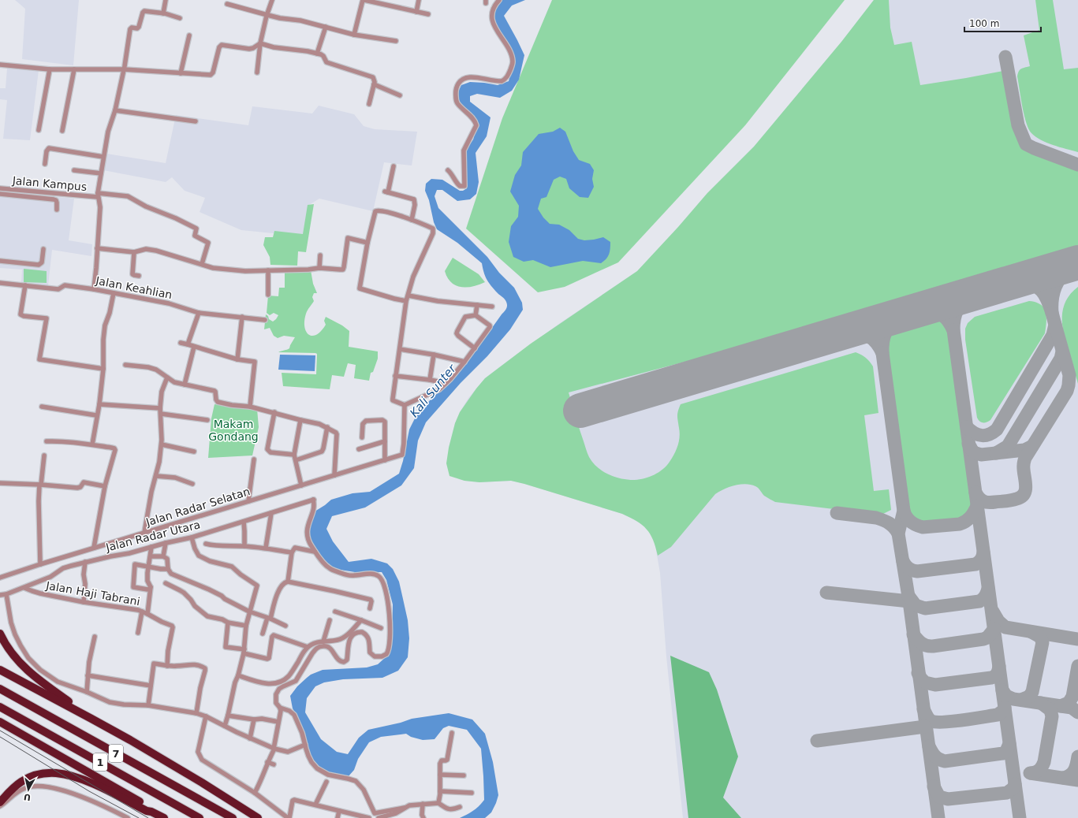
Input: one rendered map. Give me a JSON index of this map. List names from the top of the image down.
{
  "streets": {
    "highway": ["7", "1"],
    "street": [
      "Jalan Kampus",
      "Jalan Keahlian",
      "Jalan Radar Selatan",
      "Jalan Radar Utara",
      "Jalan Haji Tabrani"
    ]
  },
  "crossings": [
    ["Jalan Radar Utara", "Jalan Haji Tabrani"]
  ],
  "water": ["Kali Sunter"],
  "parks": ["Makam Gondang"],
  "scale_bar": "100 m",
  "north": "bottom"
}
